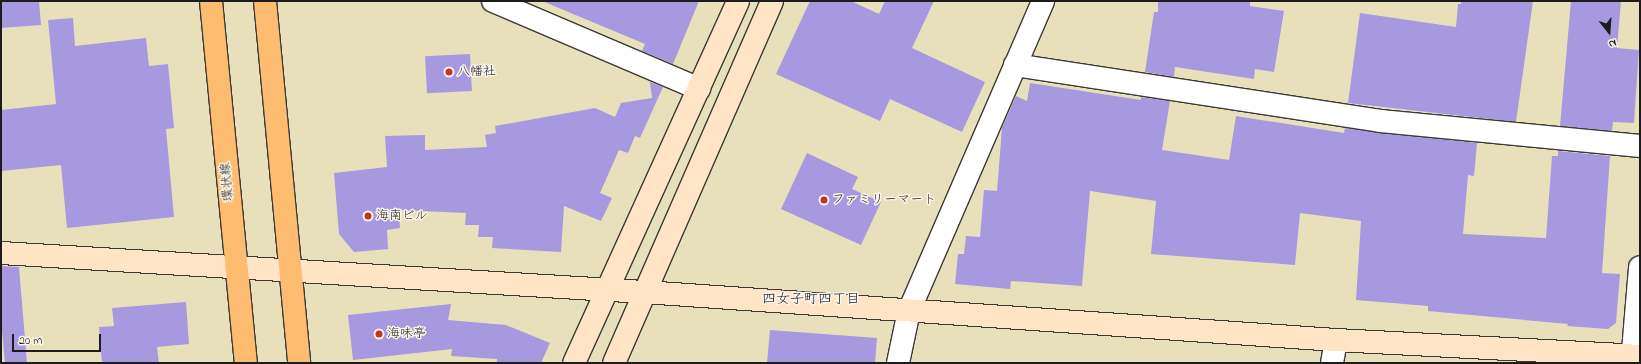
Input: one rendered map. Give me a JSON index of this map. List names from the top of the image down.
{
  "streets": {
    "main road": ["環状線"]
  },
  "districts": ["四女子町四丁目"],
  "places": [
    "八幡社",
    "ファミリーマート",
    "海南ビル",
    "海味亭"
  ],
  "scale_bar": "20 m",
  "north": "bottom"
}
